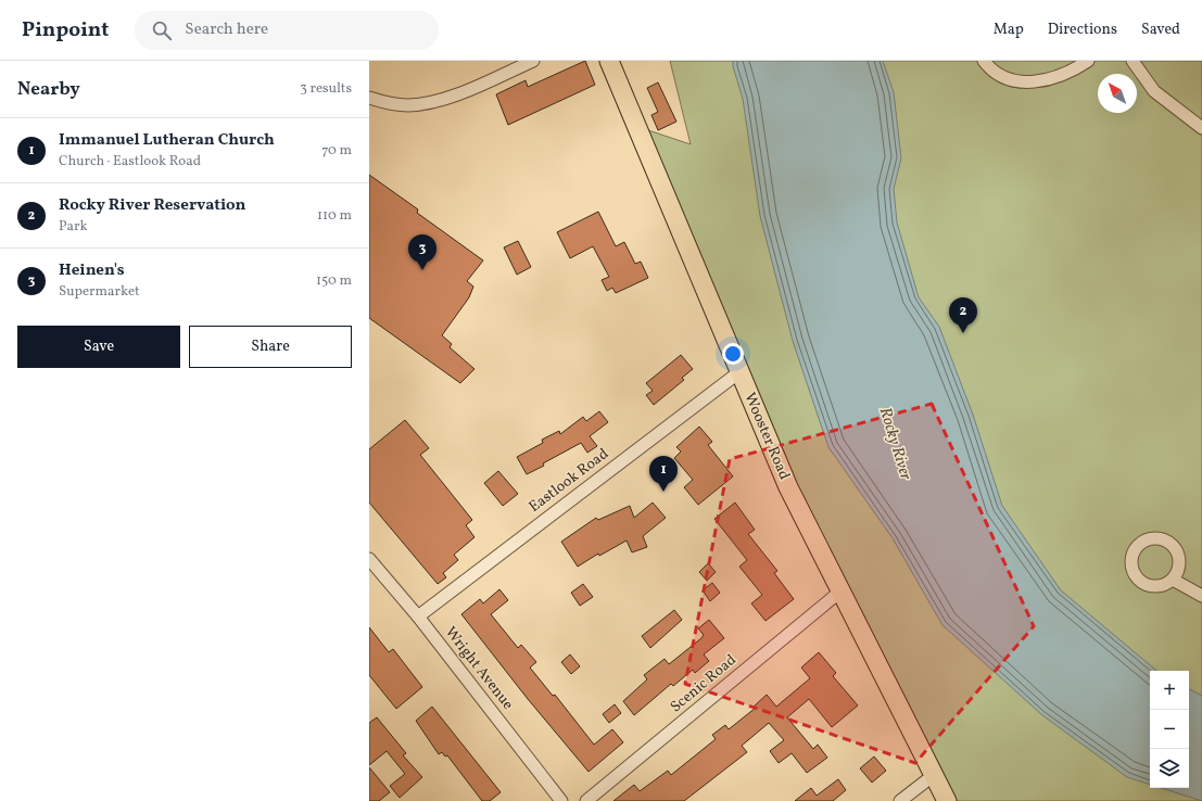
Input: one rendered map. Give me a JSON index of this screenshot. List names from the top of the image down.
{
  "streets": {
    "main road": ["Wooster Road"],
    "street": ["Eastlook Road", "Wright Avenue", "Scenic Road"]
  },
  "crossings": [
    ["Wooster Road", "Eastlook Road"],
    ["Wooster Road", "Scenic Road"],
    ["Eastlook Road", "Wright Avenue"]
  ],
  "water": ["Rocky River"],
  "north": "top left",
  "page": {
    "header": "Pinpoint",
    "search": "Search here",
    "nav": ["Map", "Directions", "Saved"],
    "heading": ["Nearby", "3 results"],
    "list": [
      {
        "mark": "1",
        "name": "Immanuel Lutheran Church",
        "note": "Church · Eastlook Road",
        "value": "70 m"
      },
      {
        "mark": "2",
        "name": "Rocky River Reservation",
        "note": "Park",
        "value": "110 m"
      },
      {
        "mark": "3",
        "name": "Heinen's",
        "note": "Supermarket",
        "value": "150 m"
      }
    ],
    "pins": ["3", "2", "1"],
    "buttons": ["Save", "Share"],
    "map_buttons": ["+", "−"]
  }
}
